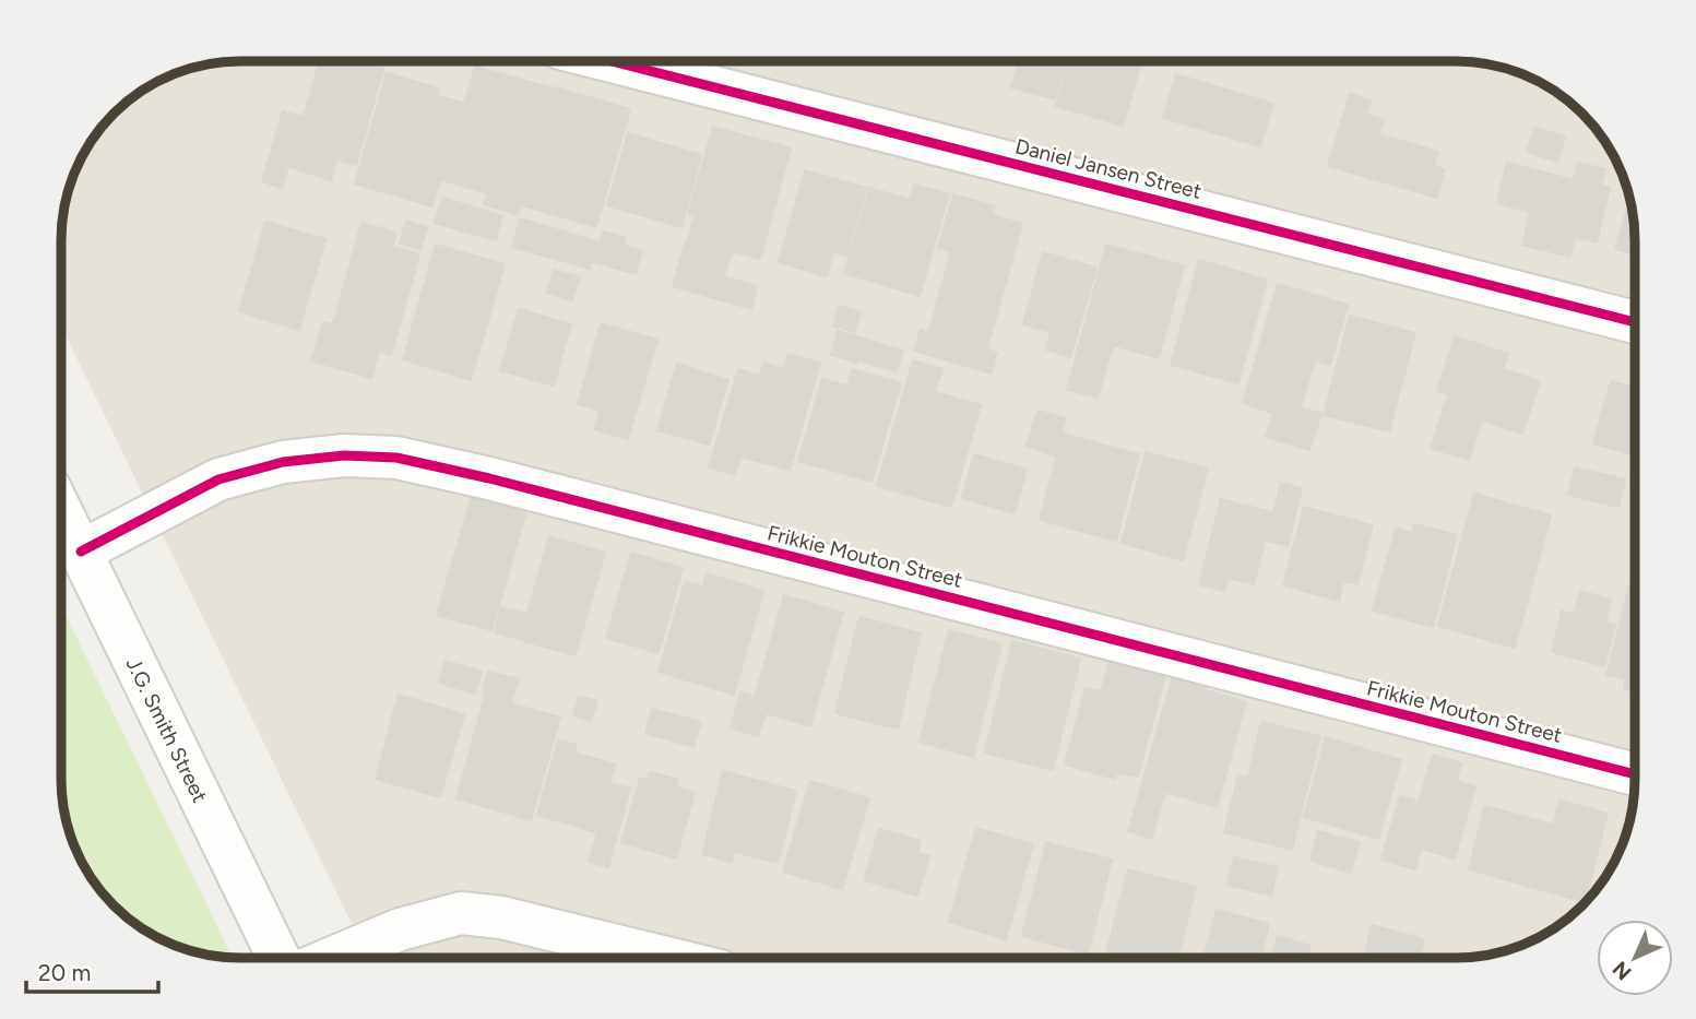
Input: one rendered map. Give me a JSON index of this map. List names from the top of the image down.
{
  "streets": {
    "street": ["Daniel Jansen Street", "Frikkie Mouton Street", "J.G. Smith Street"]
  },
  "crossings": [
    ["Frikkie Mouton Street", "J.G. Smith Street"]
  ],
  "scale_bar": "20 m",
  "north": "bottom left"
}
